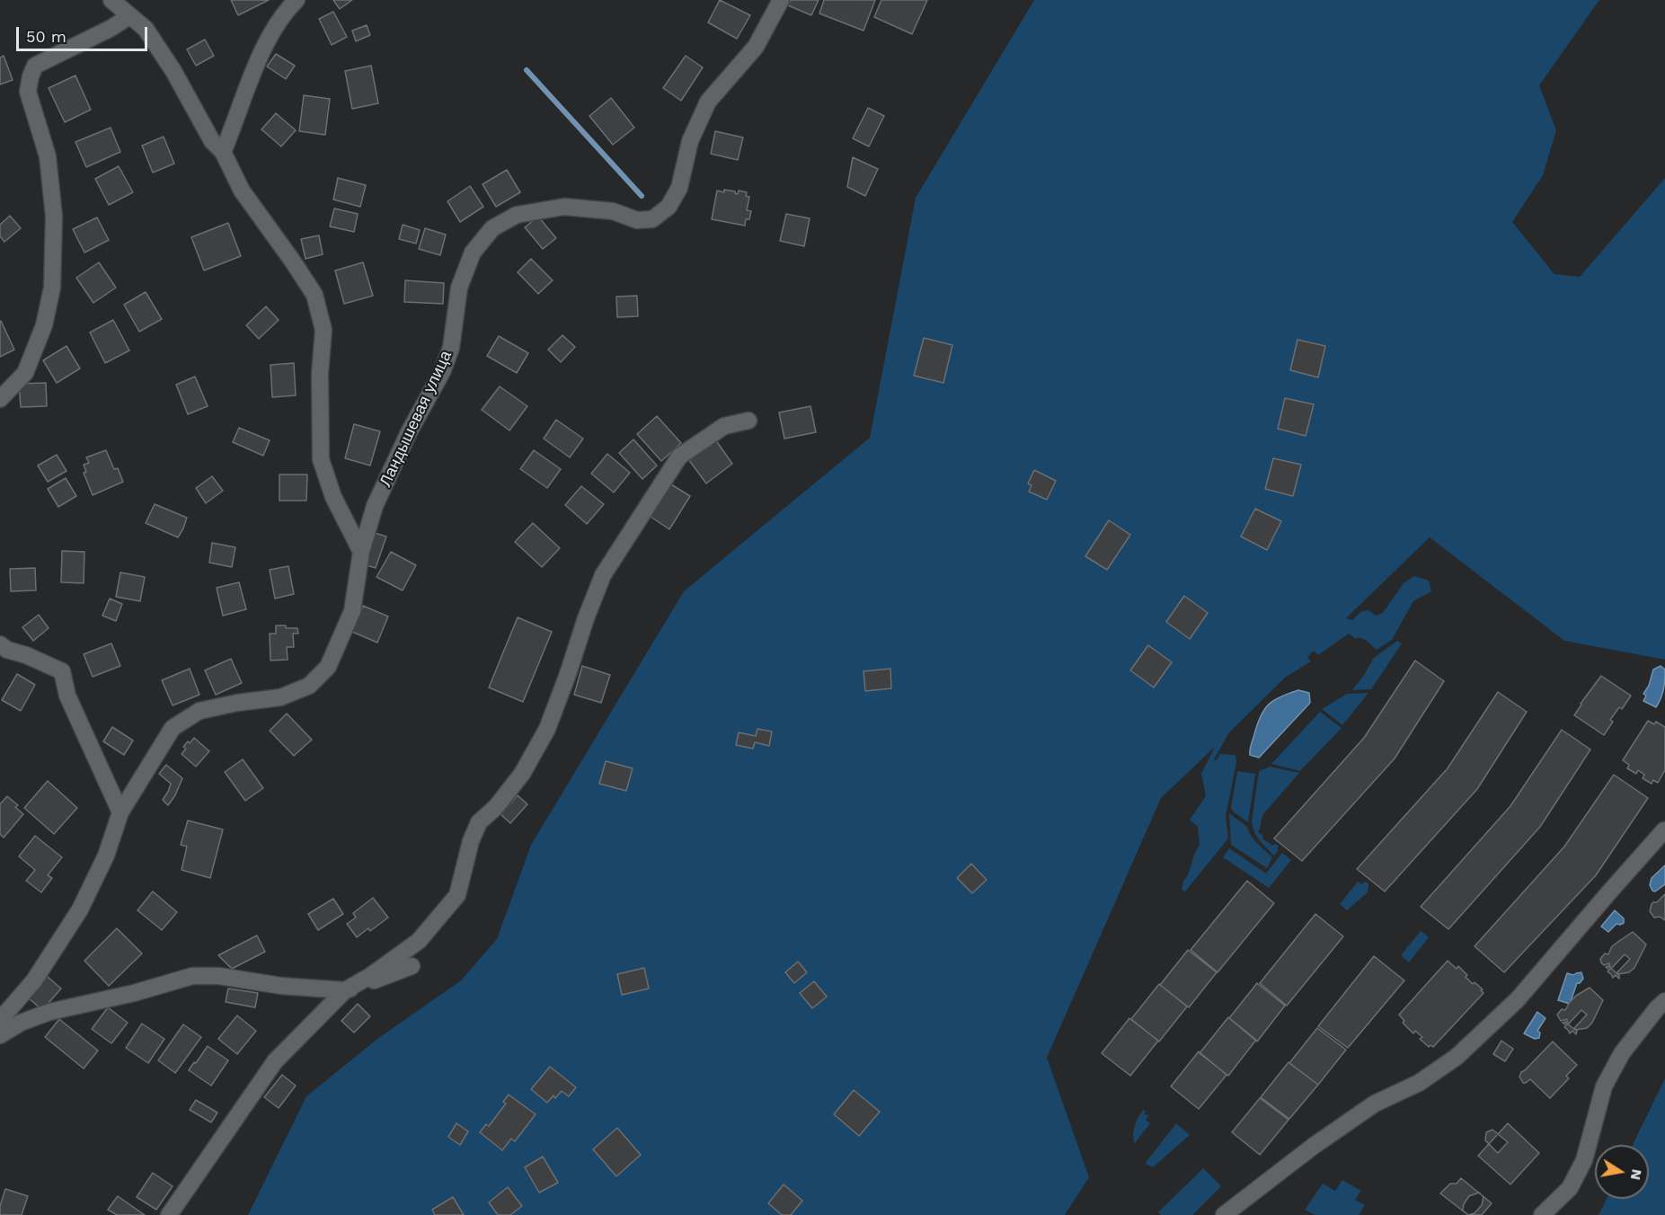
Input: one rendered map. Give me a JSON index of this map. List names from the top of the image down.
{
  "streets": {
    "street": ["Ландышевая улица"]
  },
  "scale_bar": "50 m",
  "north": "right"
}
